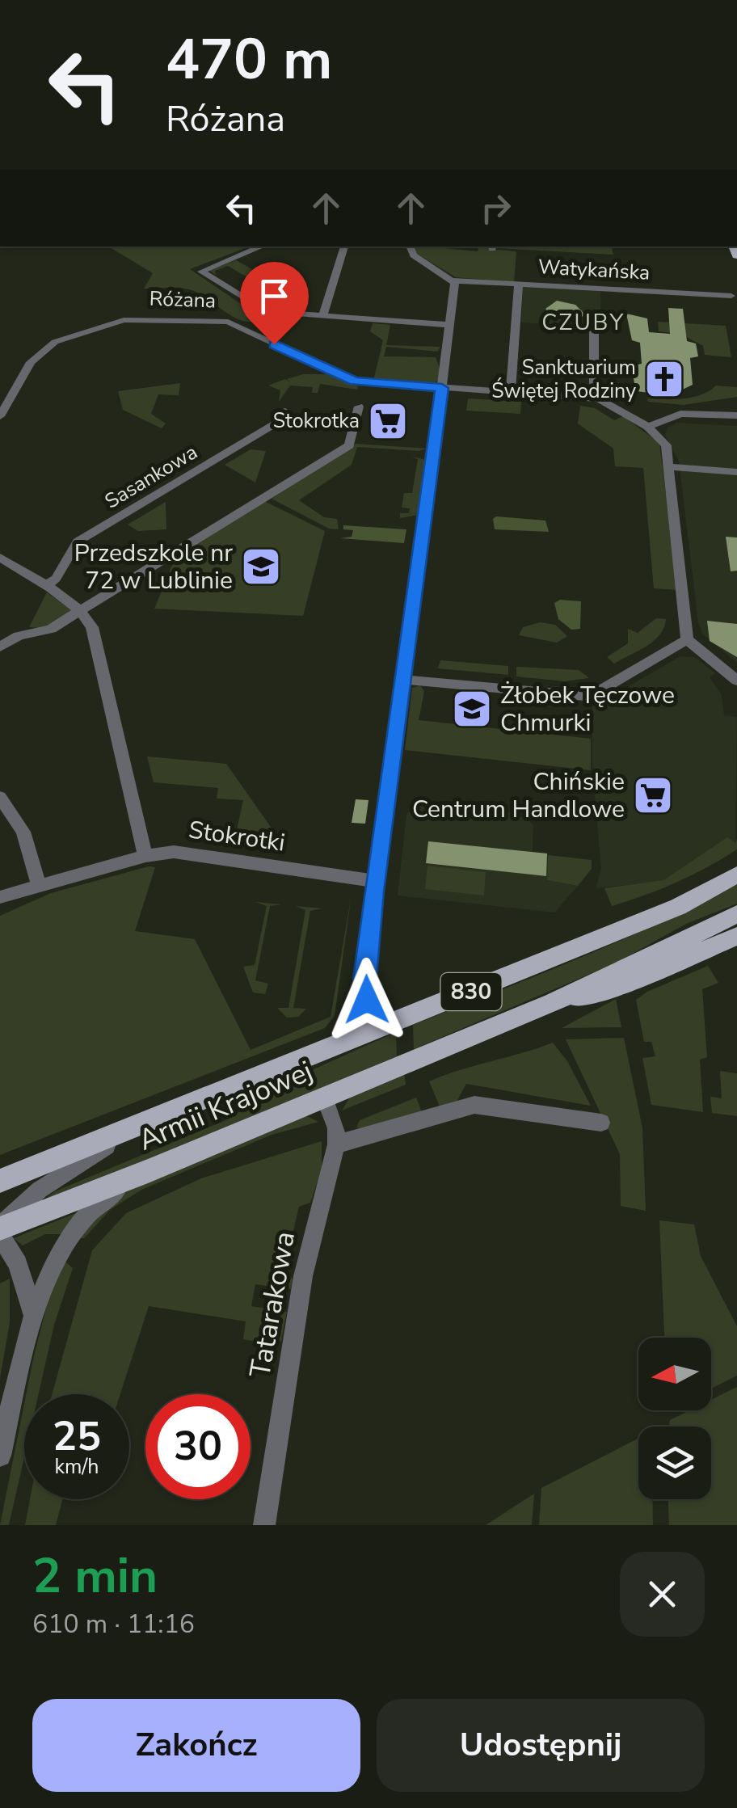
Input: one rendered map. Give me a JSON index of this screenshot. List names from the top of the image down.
{
  "streets": {
    "main road": ["830", "Armii Krajowej"],
    "street": [
      "Watykańska",
      "Różana",
      "Sasankowa",
      "Stokrotki",
      "Tatarakowa"
    ]
  },
  "crossings": [
    ["Armii Krajowej", "Tatarakowa"]
  ],
  "districts": ["CZUBY"],
  "places": {
    "church": ["Sanktuarium Świętej Rodziny"],
    "supermarket": ["Stokrotka", "Chińskie Centrum Handlowe"],
    "school or university": ["Przedszkole nr 72 w Lublinie", "Żłobek Tęczowe Chmurki"]
  },
  "north": "left",
  "page": {
    "turn": ["470 m", "Różana"],
    "speed": "25 km/h",
    "limit": "30",
    "heading": ["2 min", "610 m · 11:16"],
    "buttons": ["Zakończ", "Udostępnij"]
  }
}
